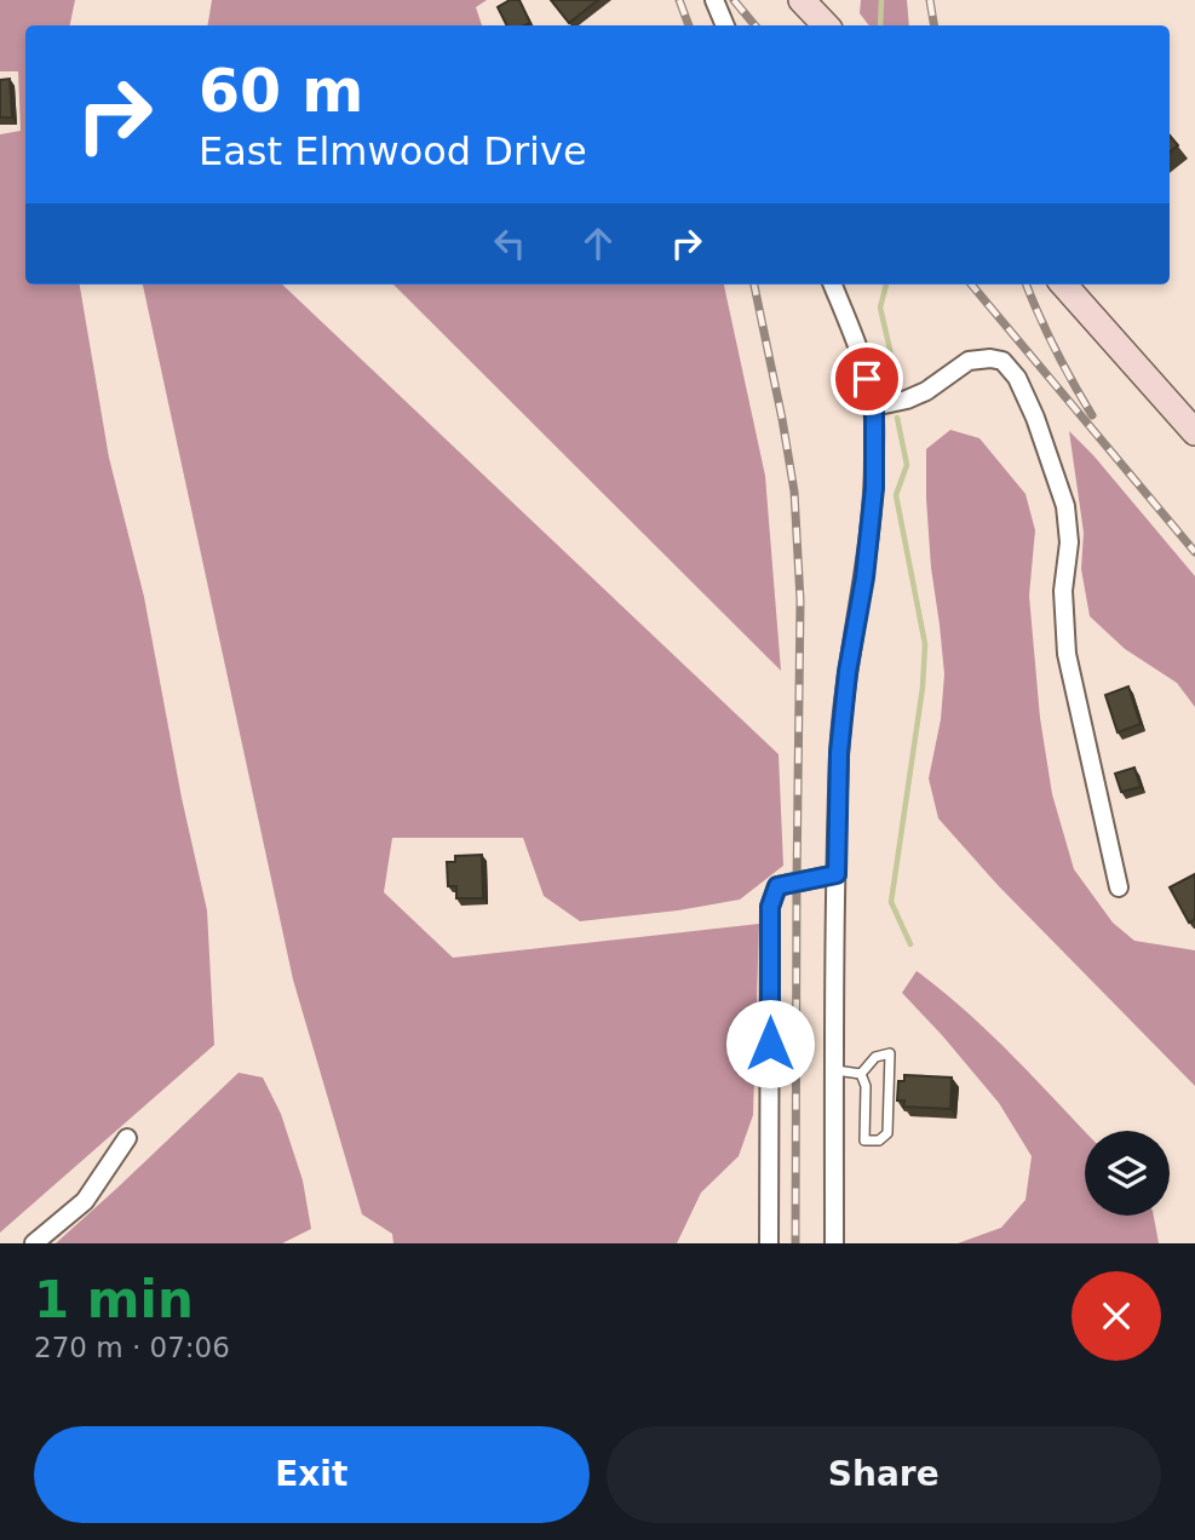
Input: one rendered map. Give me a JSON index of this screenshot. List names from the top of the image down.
{
  "page": {
    "turn": ["60 m", "East Elmwood Drive"],
    "heading": ["1 min", "270 m · 07:06"],
    "buttons": ["Exit", "Share"]
  }
}
